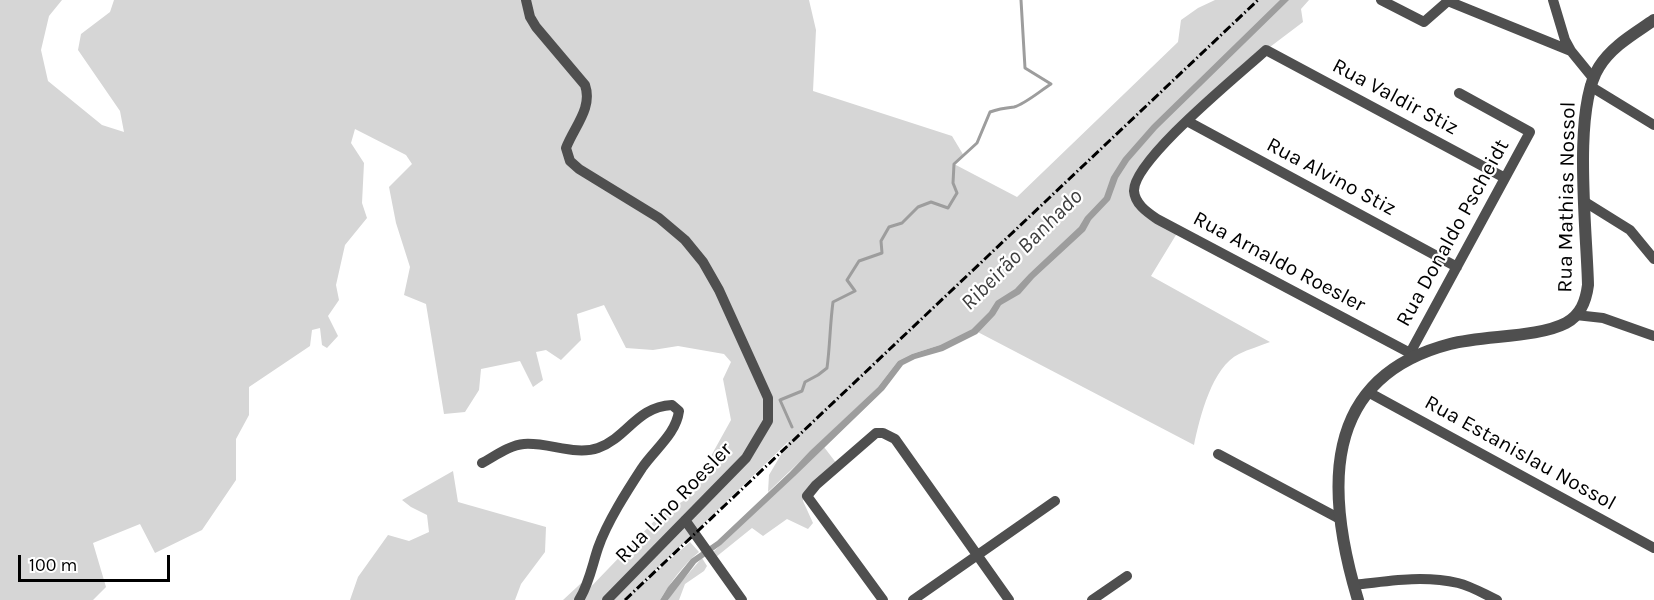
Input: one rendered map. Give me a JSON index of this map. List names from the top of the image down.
{
  "streets": {
    "street": [
      "Rua Valdir Stiz",
      "Rua Alvino Stiz",
      "Rua Mathias Nossol",
      "Rua Donaldo Pscheidt",
      "Rua Arnaldo Roesler",
      "Rua Estanislau Nossol",
      "Rua Lino Roesler"
    ]
  },
  "crossings": [
    ["Rua Valdir Stiz", "Rua Alvino Stiz"],
    ["Rua Valdir Stiz", "Rua Donaldo Pscheidt"],
    ["Rua Valdir Stiz", "Rua Arnaldo Roesler"],
    ["Rua Alvino Stiz", "Rua Donaldo Pscheidt"],
    ["Rua Alvino Stiz", "Rua Arnaldo Roesler"],
    ["Rua Mathias Nossol", "Rua Donaldo Pscheidt"],
    ["Rua Mathias Nossol", "Rua Arnaldo Roesler"],
    ["Rua Mathias Nossol", "Rua Estanislau Nossol"],
    ["Rua Donaldo Pscheidt", "Rua Arnaldo Roesler"]
  ],
  "water": ["Ribeirão Banhado"],
  "scale_bar": "100 m"
}
